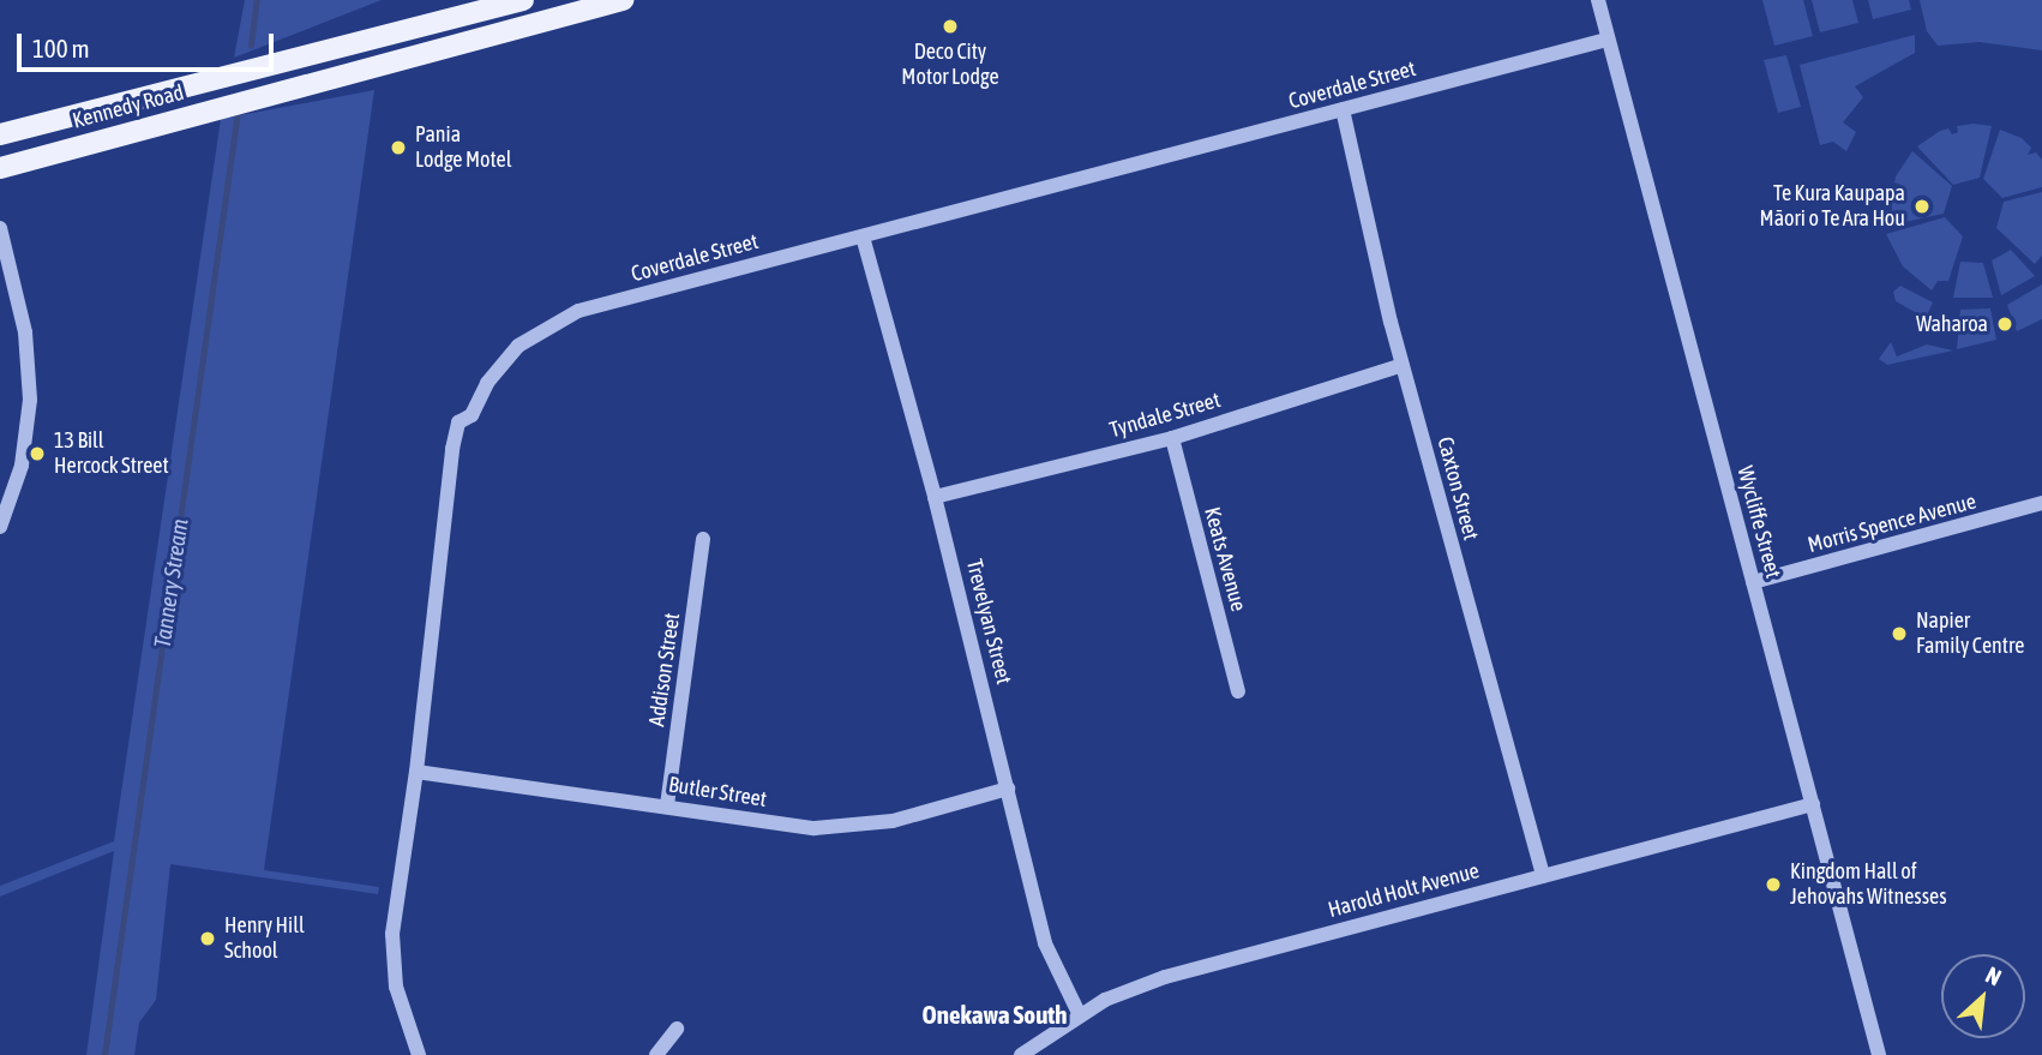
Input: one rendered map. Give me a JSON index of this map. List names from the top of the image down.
{
  "streets": {
    "main road": ["Kennedy Road"],
    "street": [
      "Coverdale Street",
      "Tyndale Street",
      "Caxton Street",
      "Wycliffe Street",
      "Morris Spence Avenue",
      "Keats Avenue",
      "Trevelyan Street",
      "Addison Street",
      "Butler Street",
      "Harold Holt Avenue"
    ]
  },
  "crossings": [
    ["Coverdale Street", "Caxton Street"],
    ["Coverdale Street", "Wycliffe Street"],
    ["Coverdale Street", "Trevelyan Street"],
    ["Coverdale Street", "Butler Street"],
    ["Tyndale Street", "Caxton Street"],
    ["Tyndale Street", "Keats Avenue"],
    ["Tyndale Street", "Trevelyan Street"],
    ["Caxton Street", "Harold Holt Avenue"],
    ["Wycliffe Street", "Morris Spence Avenue"],
    ["Wycliffe Street", "Harold Holt Avenue"],
    ["Trevelyan Street", "Butler Street"],
    ["Trevelyan Street", "Harold Holt Avenue"],
    ["Addison Street", "Butler Street"]
  ],
  "districts": ["Onekawa South"],
  "water": ["Tannery Stream"],
  "places": [
    "Deco City Motor Lodge",
    "Pania Lodge Motel",
    "Te Kura Kaupapa Māori o Te Ara Hou",
    "Waharoa",
    "13 Bill Hercock Street",
    "Napier Family Centre",
    "Kingdom Hall of Jehovahs Witnesses",
    "Henry Hill School"
  ],
  "scale_bar": "100 m",
  "north": "top right"
}
